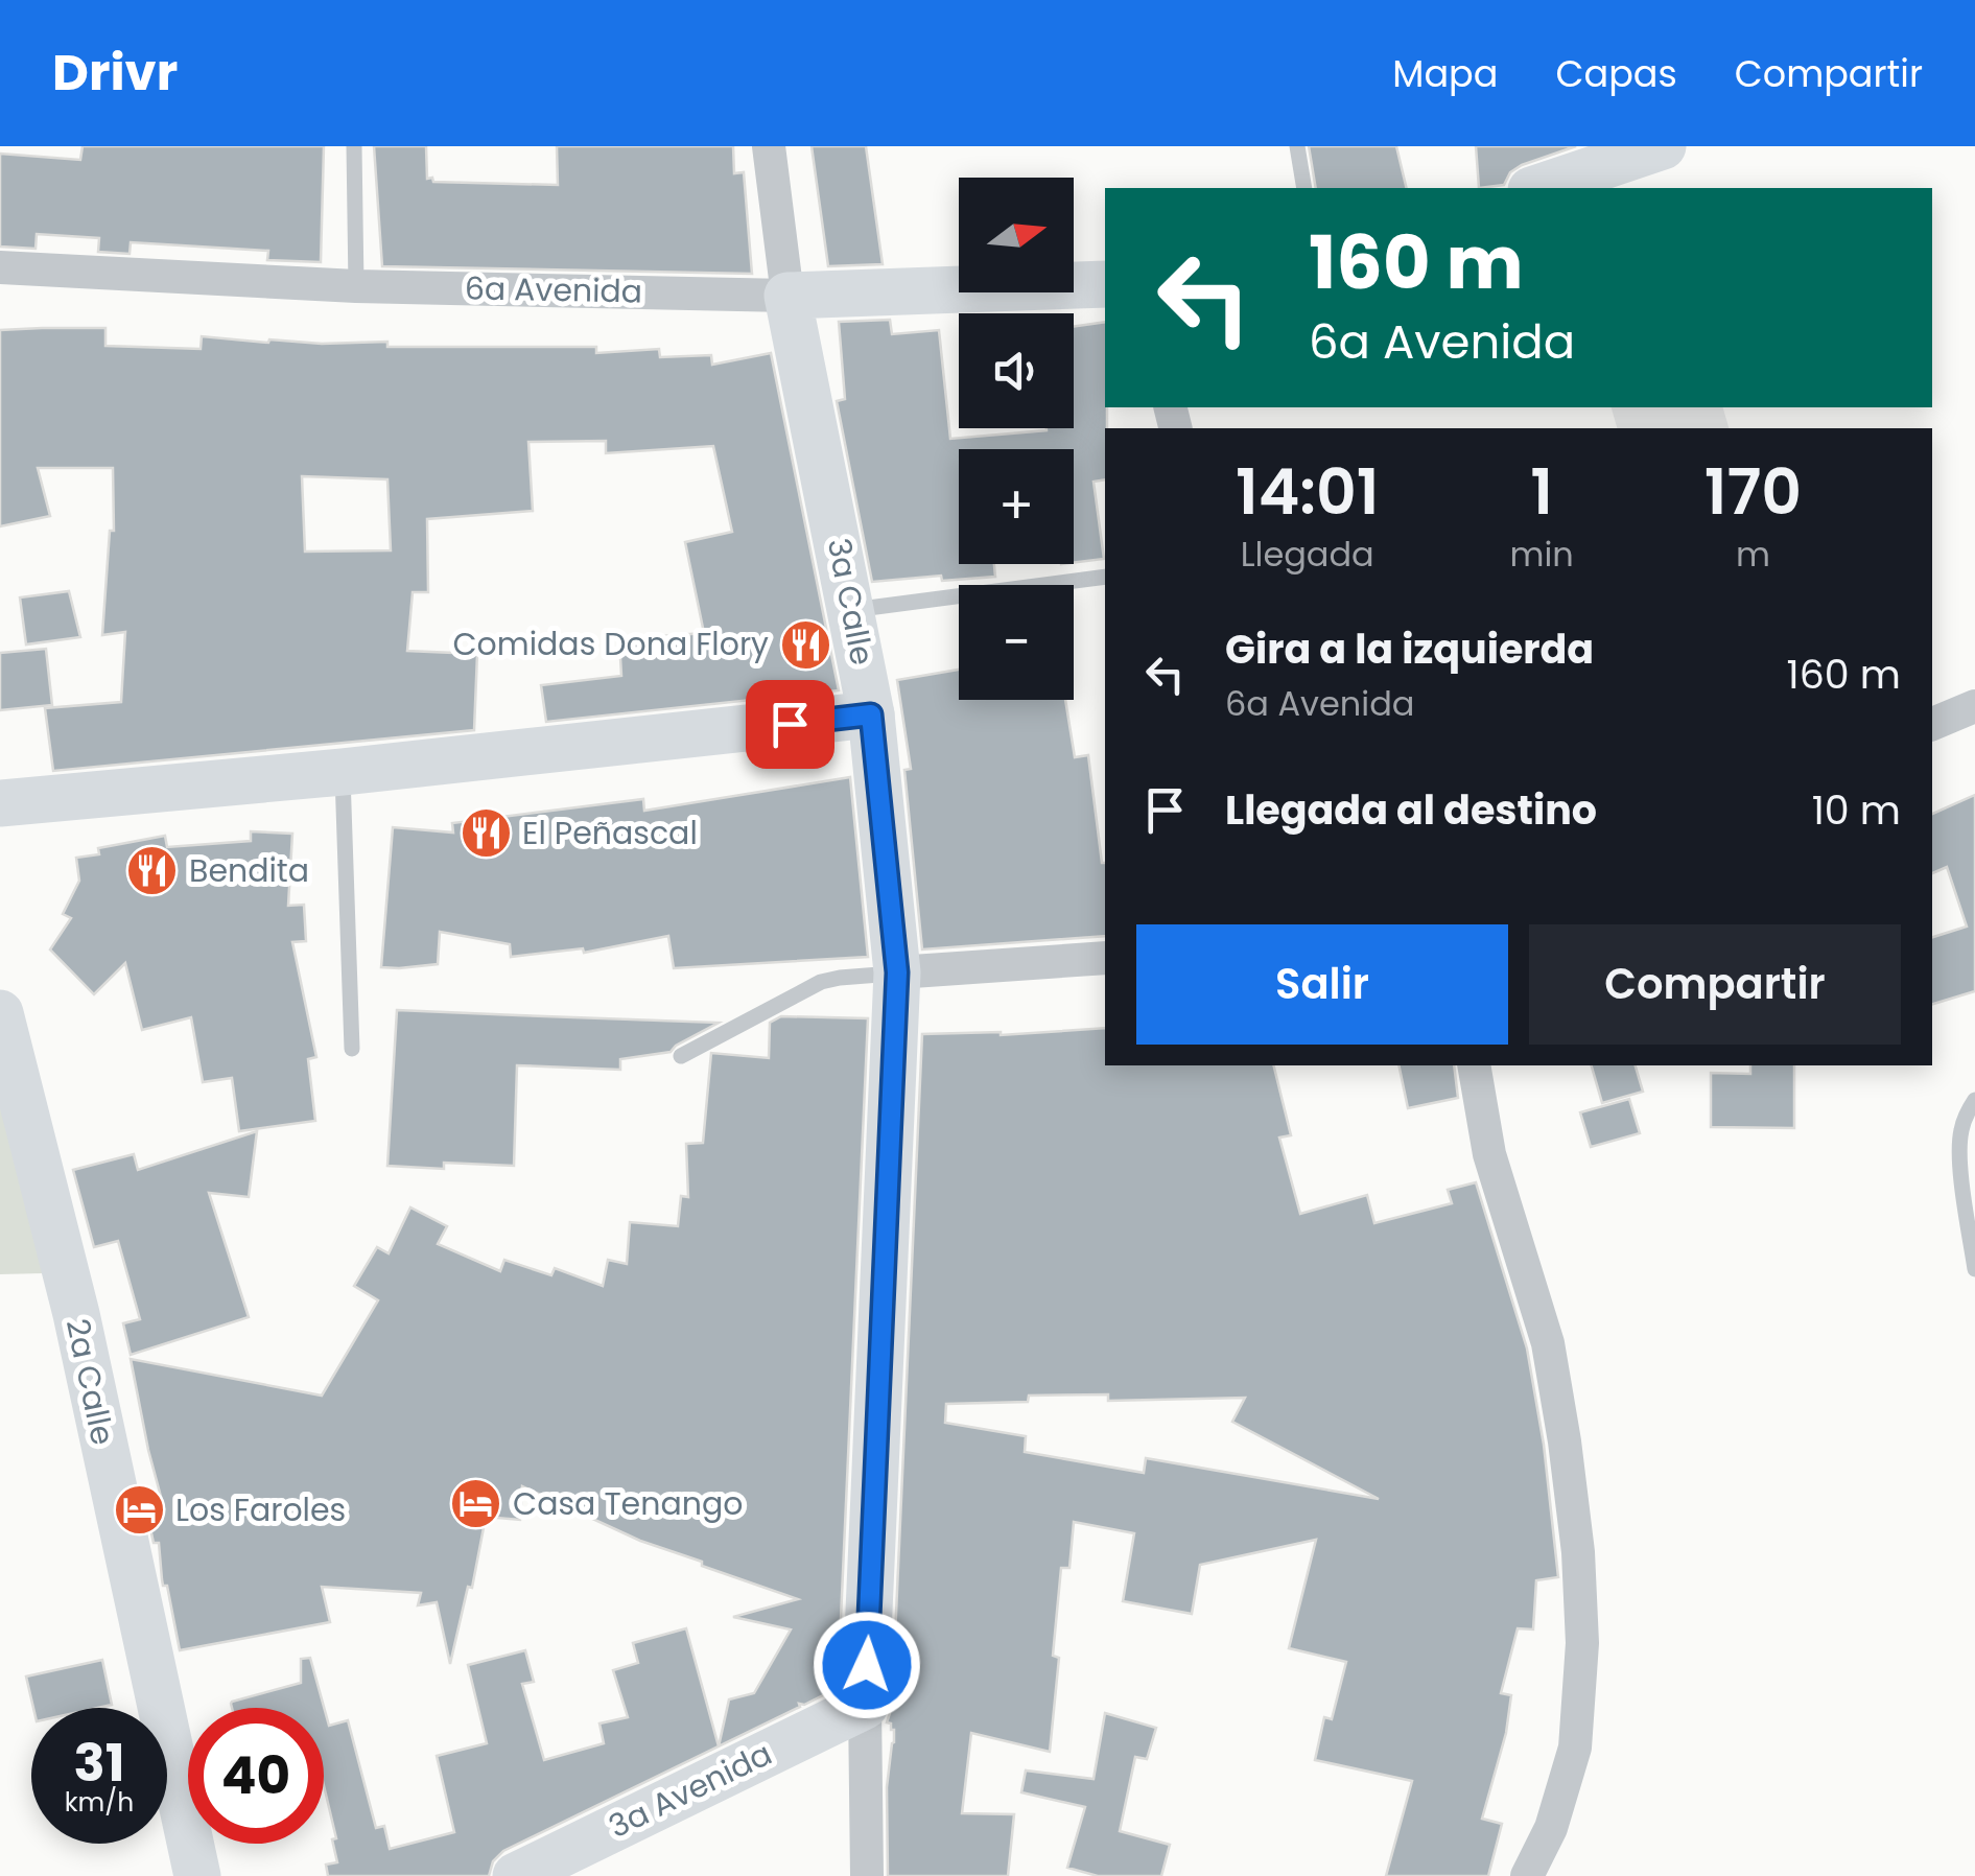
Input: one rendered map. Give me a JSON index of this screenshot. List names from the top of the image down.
{
  "streets": {
    "street": [
      "6a Avenida",
      "3a Calle",
      "2a Calle",
      "3a Avenida"
    ]
  },
  "crossings": [
    ["6a Avenida", "3a Calle"],
    ["3a Calle", "3a Avenida"]
  ],
  "places": {
    "restaurant": ["Comidas Dona Flory", "El Peñascal", "Bendita"],
    "hotel": ["Casa Tenango", "Los Faroles"]
  },
  "north": "right",
  "page": {
    "header": "Drivr",
    "nav": ["Mapa", "Capas", "Compartir"],
    "map_buttons": ["+", "−"],
    "turn": ["160 m", "6a Avenida"],
    "eta": [
      "14:01",
      "Llegada",
      "1",
      "min",
      "170",
      "m"
    ],
    "list": [
      {
        "name": "Gira a la izquierda",
        "note": "6a Avenida",
        "value": "160 m"
      },
      {
        "name": "Llegada al destino",
        "value": "10 m"
      }
    ],
    "buttons": ["Salir", "Compartir"],
    "speed": "31 km/h",
    "limit": "40"
  }
}
